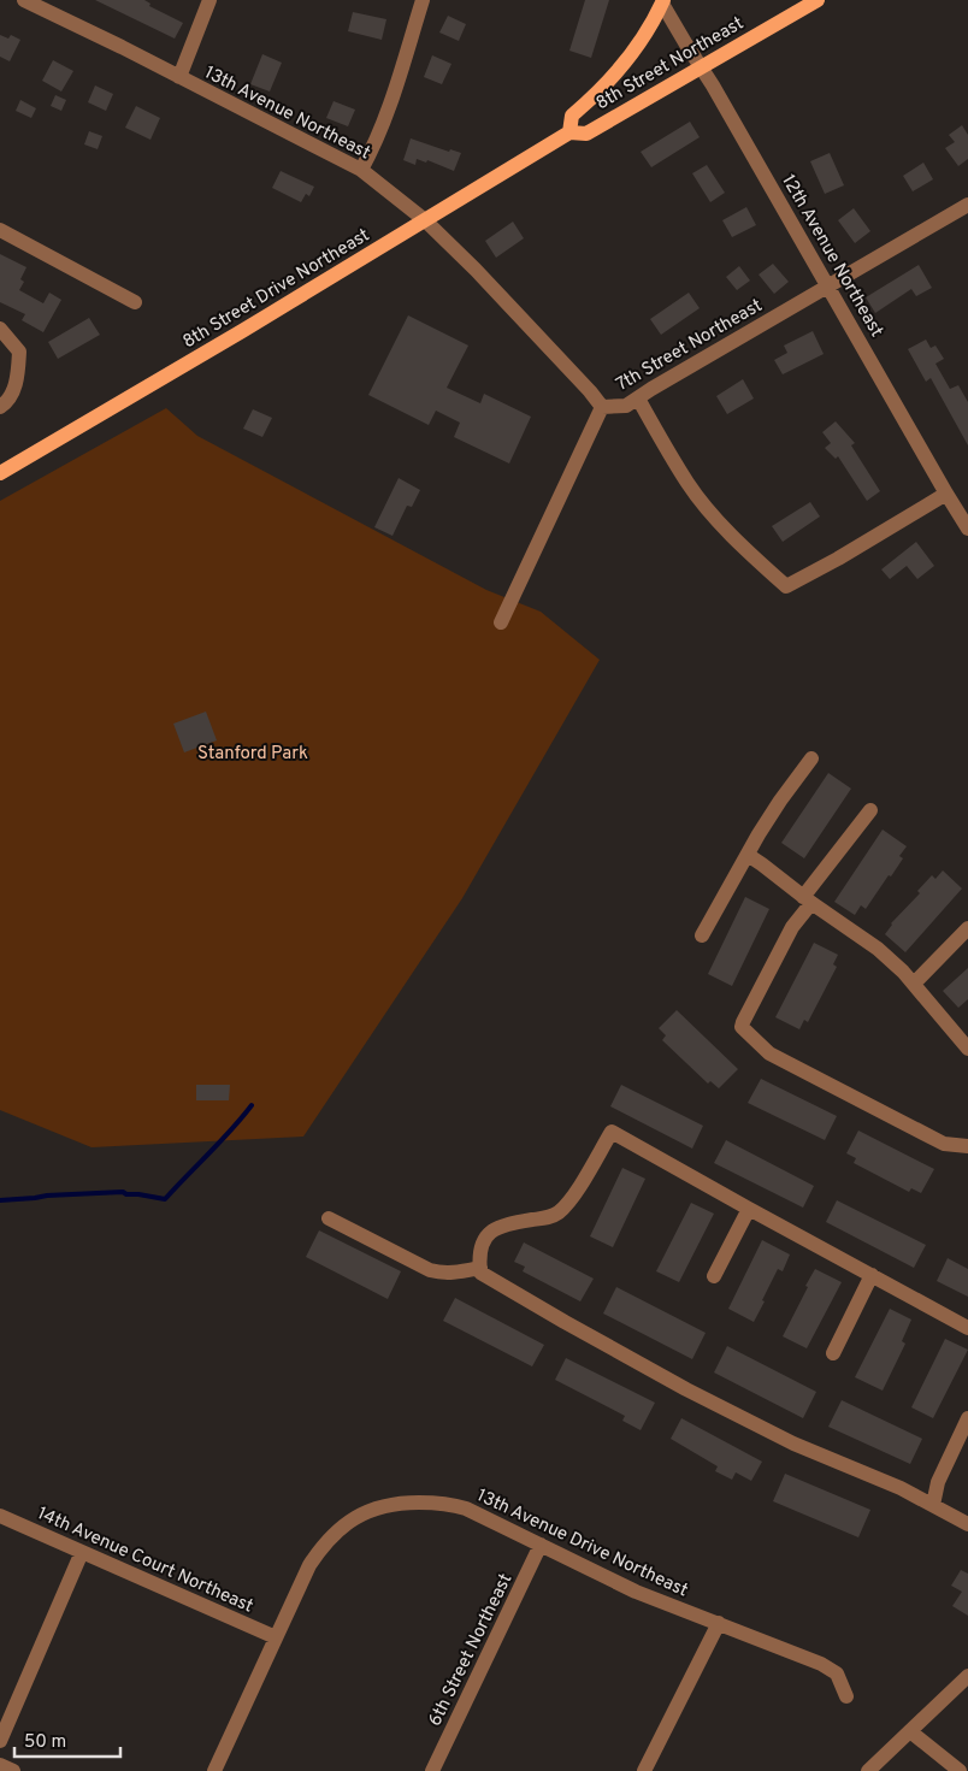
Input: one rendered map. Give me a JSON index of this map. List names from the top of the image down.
{
  "streets": {
    "main road": ["8th Street Northeast", "8th Street Drive Northeast"],
    "street": [
      "13th Avenue Northeast",
      "12th Avenue Northeast",
      "7th Street Northeast",
      "13th Avenue Drive Northeast",
      "14th Avenue Court Northeast",
      "6th Street Northeast"
    ]
  },
  "crossings": [
    ["8th Street Northeast", "12th Avenue Northeast"],
    ["8th Street Northeast", "8th Street Drive Northeast"],
    ["13th Avenue Northeast", "8th Street Drive Northeast"],
    ["13th Avenue Northeast", "7th Street Northeast"],
    ["12th Avenue Northeast", "7th Street Northeast"],
    ["13th Avenue Drive Northeast", "14th Avenue Court Northeast"],
    ["13th Avenue Drive Northeast", "6th Street Northeast"]
  ],
  "parks": ["Stanford Park"],
  "scale_bar": "50 m"
}
